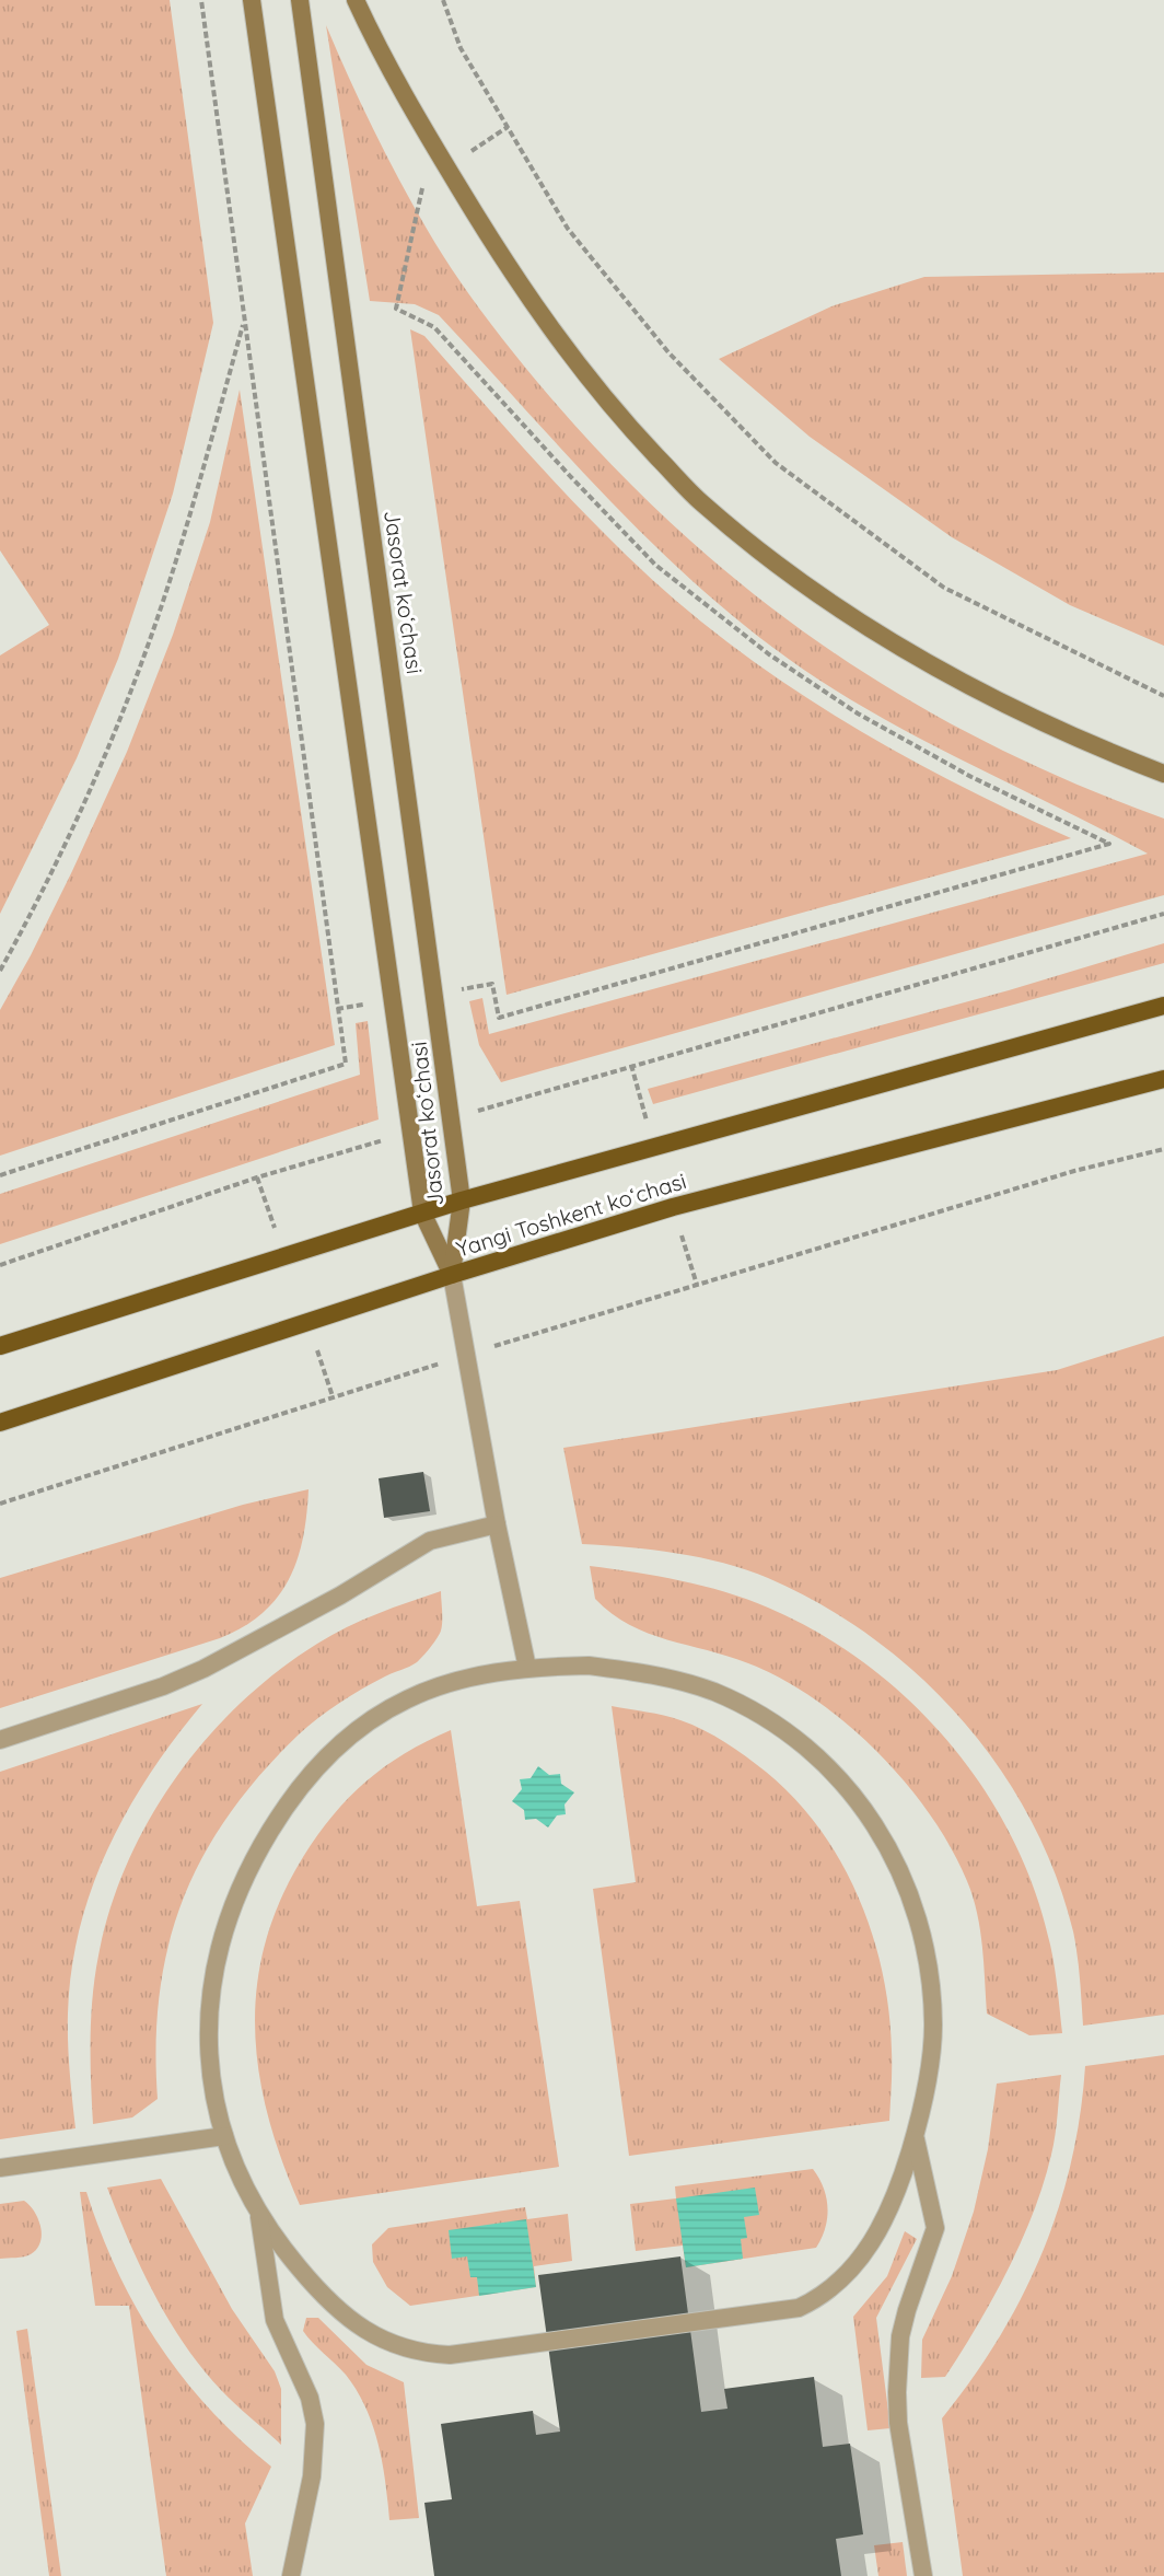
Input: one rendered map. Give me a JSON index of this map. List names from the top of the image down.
{
  "streets": {
    "highway": ["Yangi Toshkent ko‘chasi"],
    "main road": ["Jasorat koʻchasi"]
  },
  "crossings": [
    ["Jasorat koʻchasi", "Yangi Toshkent ko‘chasi"]
  ]
}
